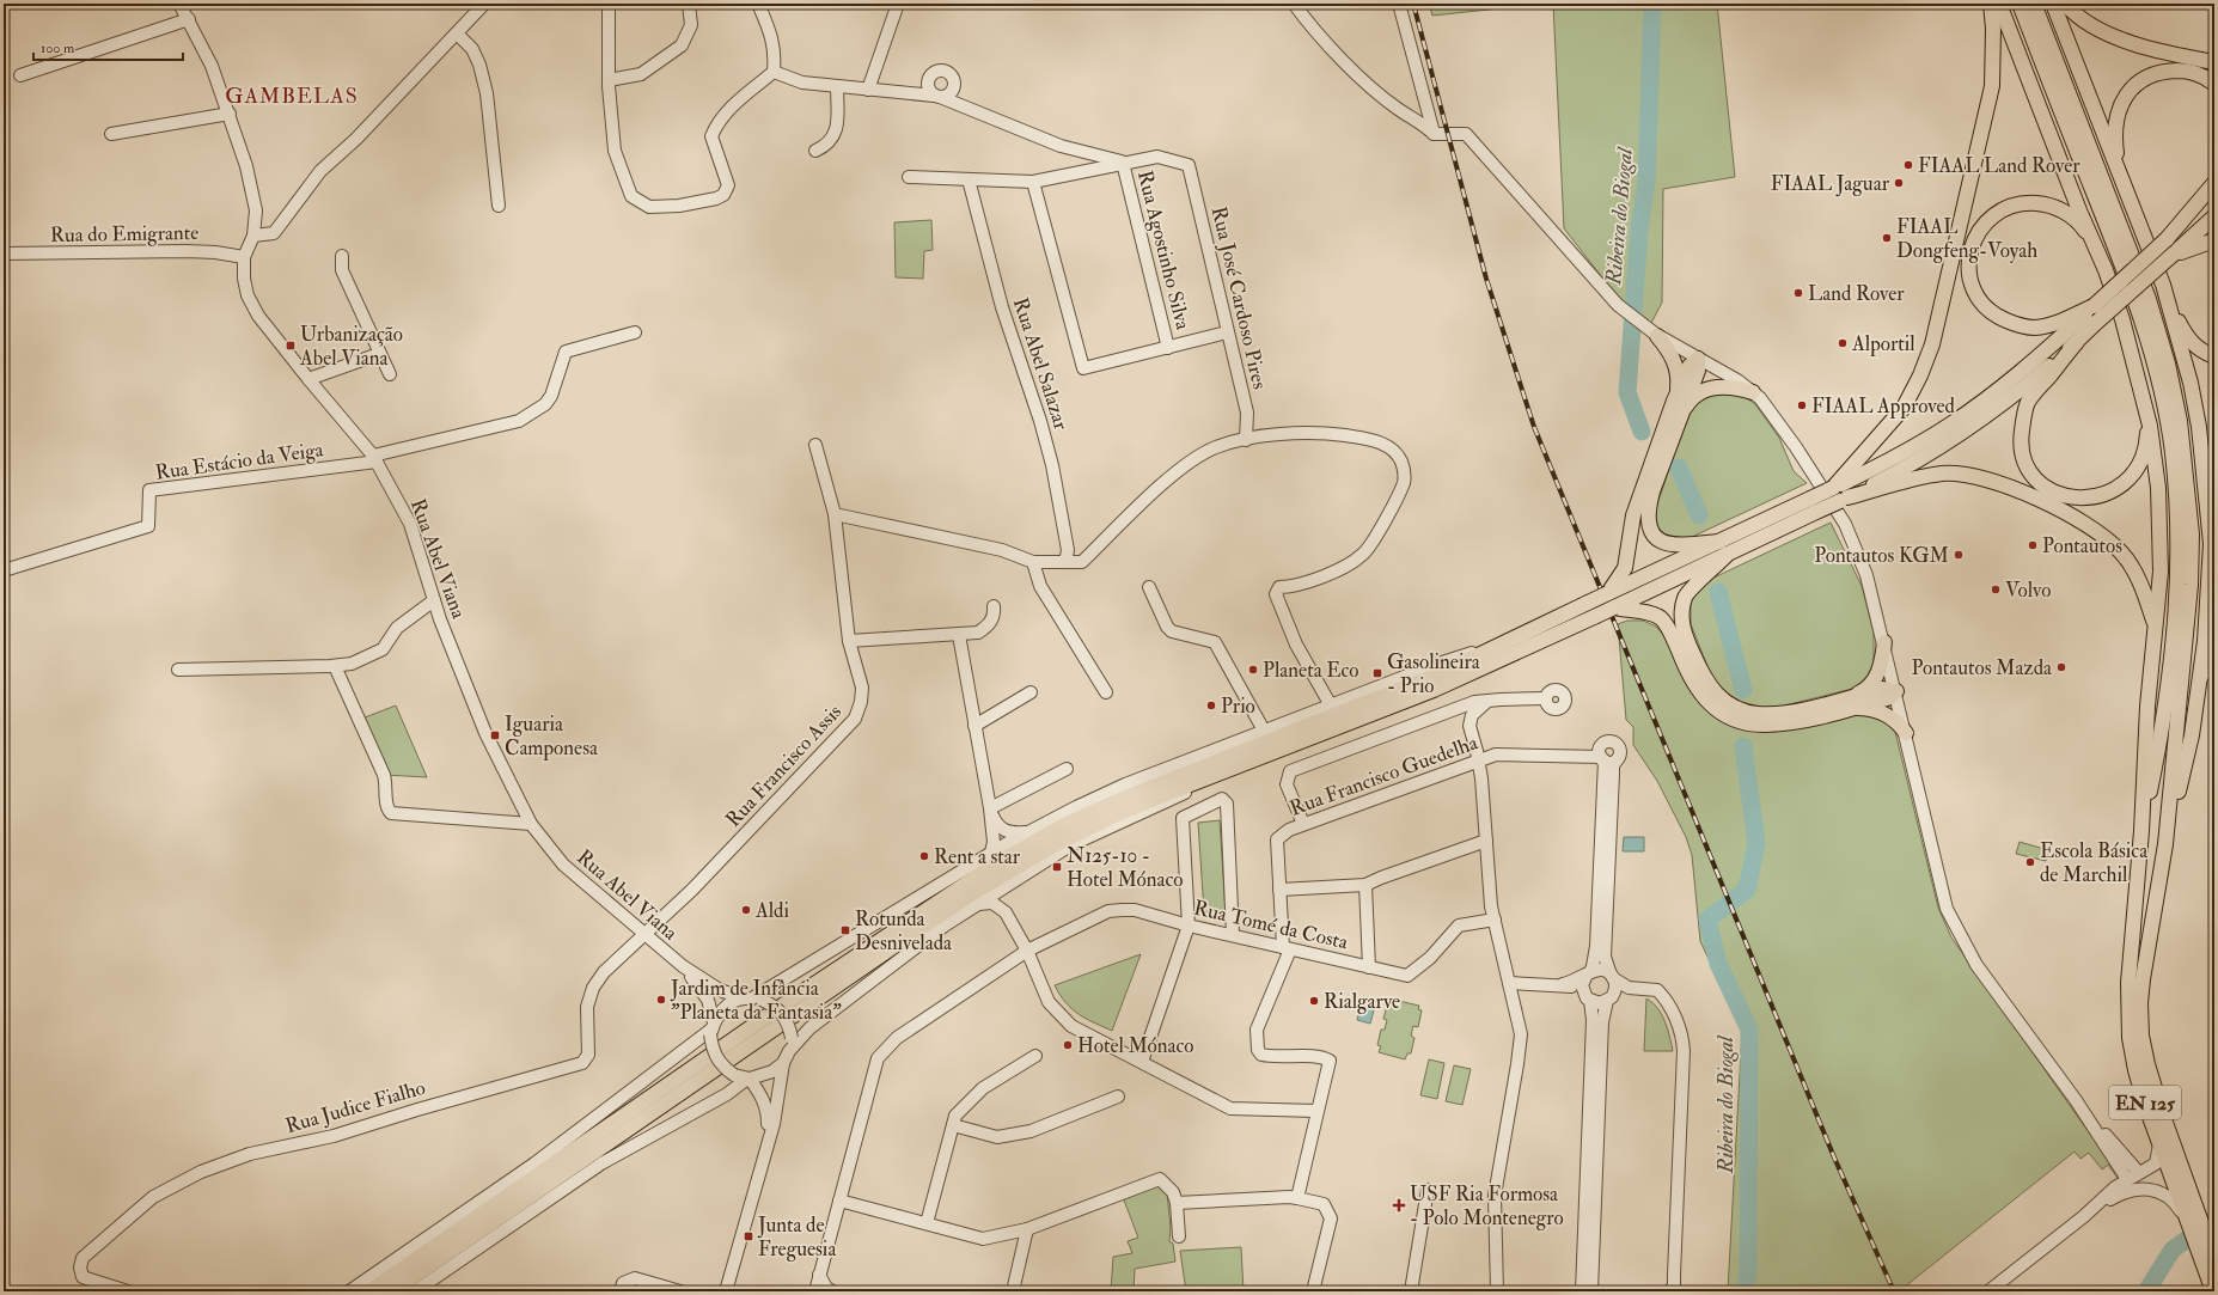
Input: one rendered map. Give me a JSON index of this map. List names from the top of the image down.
{
  "streets": {
    "main road": ["EN 125"],
    "street": [
      "Rua do Emigrante",
      "Rua Agostinho Silva",
      "Rua José Cardoso Pires",
      "Rua Abel Salazar",
      "Rua Estácio da Veiga",
      "Rua Abel Viana",
      "Rua Francisco Assis",
      "Rua Francisco Guedelha",
      "Rua Tomé da Costa",
      "Rua Judice Fialho"
    ]
  },
  "crossings": [
    ["Rua do Emigrante", "Rua Abel Viana"],
    ["Rua Agostinho Silva", "Rua José Cardoso Pires"],
    ["Rua Estácio da Veiga", "Rua Abel Viana"],
    ["Rua Abel Viana", "Rua Francisco Assis"],
    ["Rua Abel Viana", "Rua Judice Fialho"],
    ["Rua Francisco Assis", "Rua Judice Fialho"],
    ["Rua Francisco Guedelha", "Rua Tomé da Costa"]
  ],
  "districts": ["GAMBELAS"],
  "water": ["Ribeira do Biogal"],
  "places": {
    "other": [
      "FIAAL Land Rover",
      "FIAAL Jaguar",
      "FIAAL Dongfeng-Voyah",
      "Land Rover",
      "Alportil",
      "FIAAL Approved",
      "Pontautos",
      "Pontautos KGM",
      "Volvo",
      "Pontautos Mazda",
      "Planeta Eco",
      "Prio",
      "Rent a star",
      "Escola Básica de Marchil",
      "Aldi",
      "Jardim de Infância \"Planeta da Fantasia\"",
      "Rialgarve",
      "Hotel Mónaco"
    ],
    "transit": [
      "Urbanização Abel Viana",
      "Gasolineira - Prio",
      "Iguaria Camponesa",
      "N125-10 - Hotel Mónaco",
      "Rotunda Desnivelada",
      "Junta de Freguesia"
    ],
    "health": ["USF Ria Formosa - Polo Montenegro"]
  },
  "scale_bar": "100 m"
}
